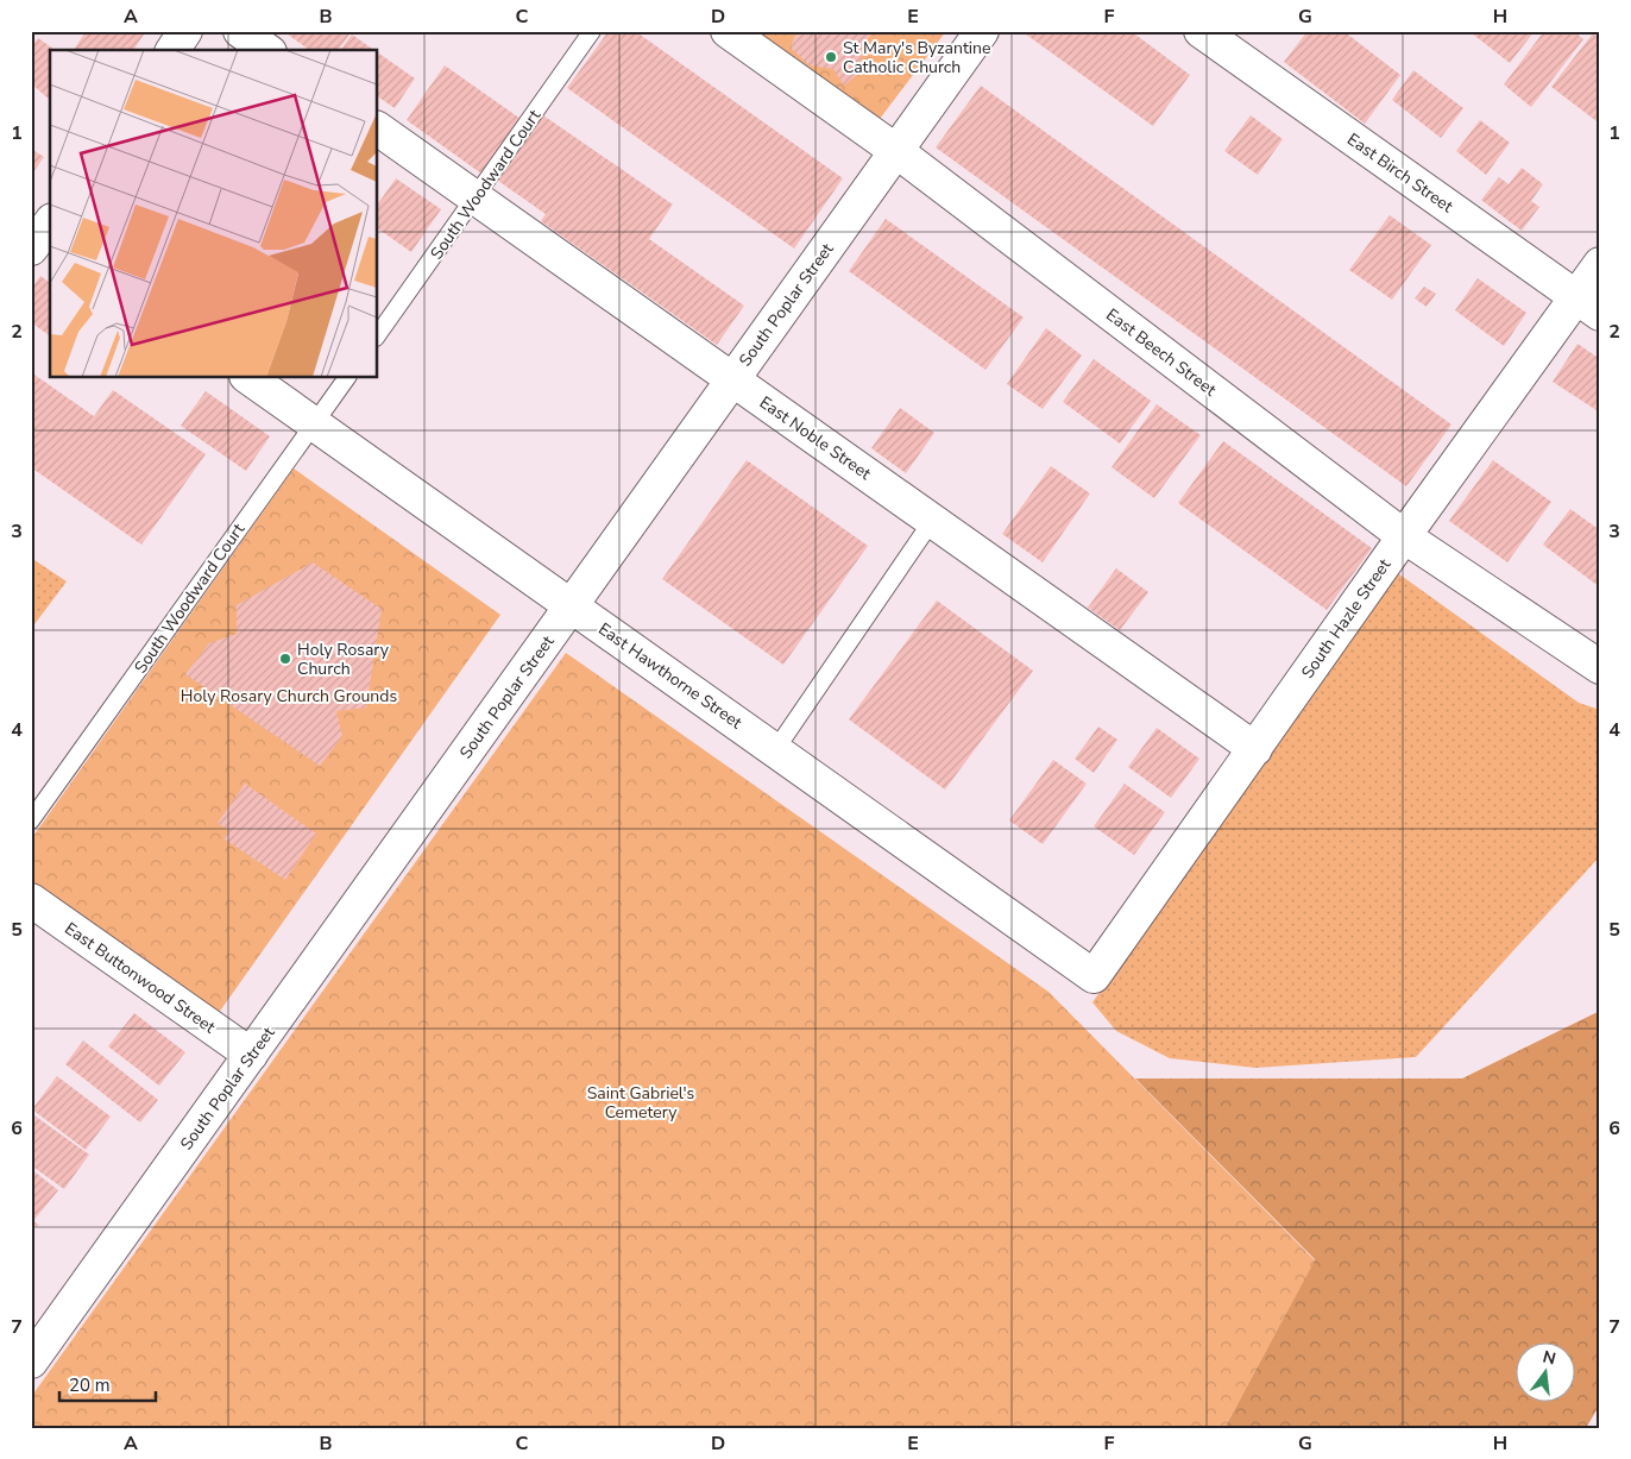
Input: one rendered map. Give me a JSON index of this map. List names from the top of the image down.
{
  "streets": {
    "street": [
      "East Birch Street",
      "South Poplar Street",
      "East Beech Street",
      "East Noble Street",
      "South Hazle Street",
      "East Hawthorne Street",
      "East Buttonwood Street"
    ],
    "lane": ["South Woodward Court"]
  },
  "crossings": [
    ["East Birch Street", "South Hazle Street"],
    ["South Woodward Court", "East Noble Street"],
    ["South Woodward Court", "East Hawthorne Street"],
    ["South Poplar Street", "East Beech Street"],
    ["South Poplar Street", "East Noble Street"],
    ["South Poplar Street", "East Hawthorne Street"],
    ["South Poplar Street", "East Buttonwood Street"],
    ["East Beech Street", "South Hazle Street"],
    ["East Noble Street", "South Hazle Street"],
    ["South Hazle Street", "East Hawthorne Street"]
  ],
  "parks": ["Holy Rosary Church Grounds", "Saint Gabriel's Cemetery"],
  "places": ["St Mary's Byzantine Catholic Church", "Holy Rosary Church"],
  "scale_bar": "20 m",
  "north": "top",
  "grid": {
    "columns": [
      "A",
      "B",
      "C",
      "D",
      "E",
      "F",
      "G",
      "H"
    ],
    "rows": [
      "1",
      "2",
      "3",
      "4",
      "5",
      "6",
      "7"
    ]
  }
}
